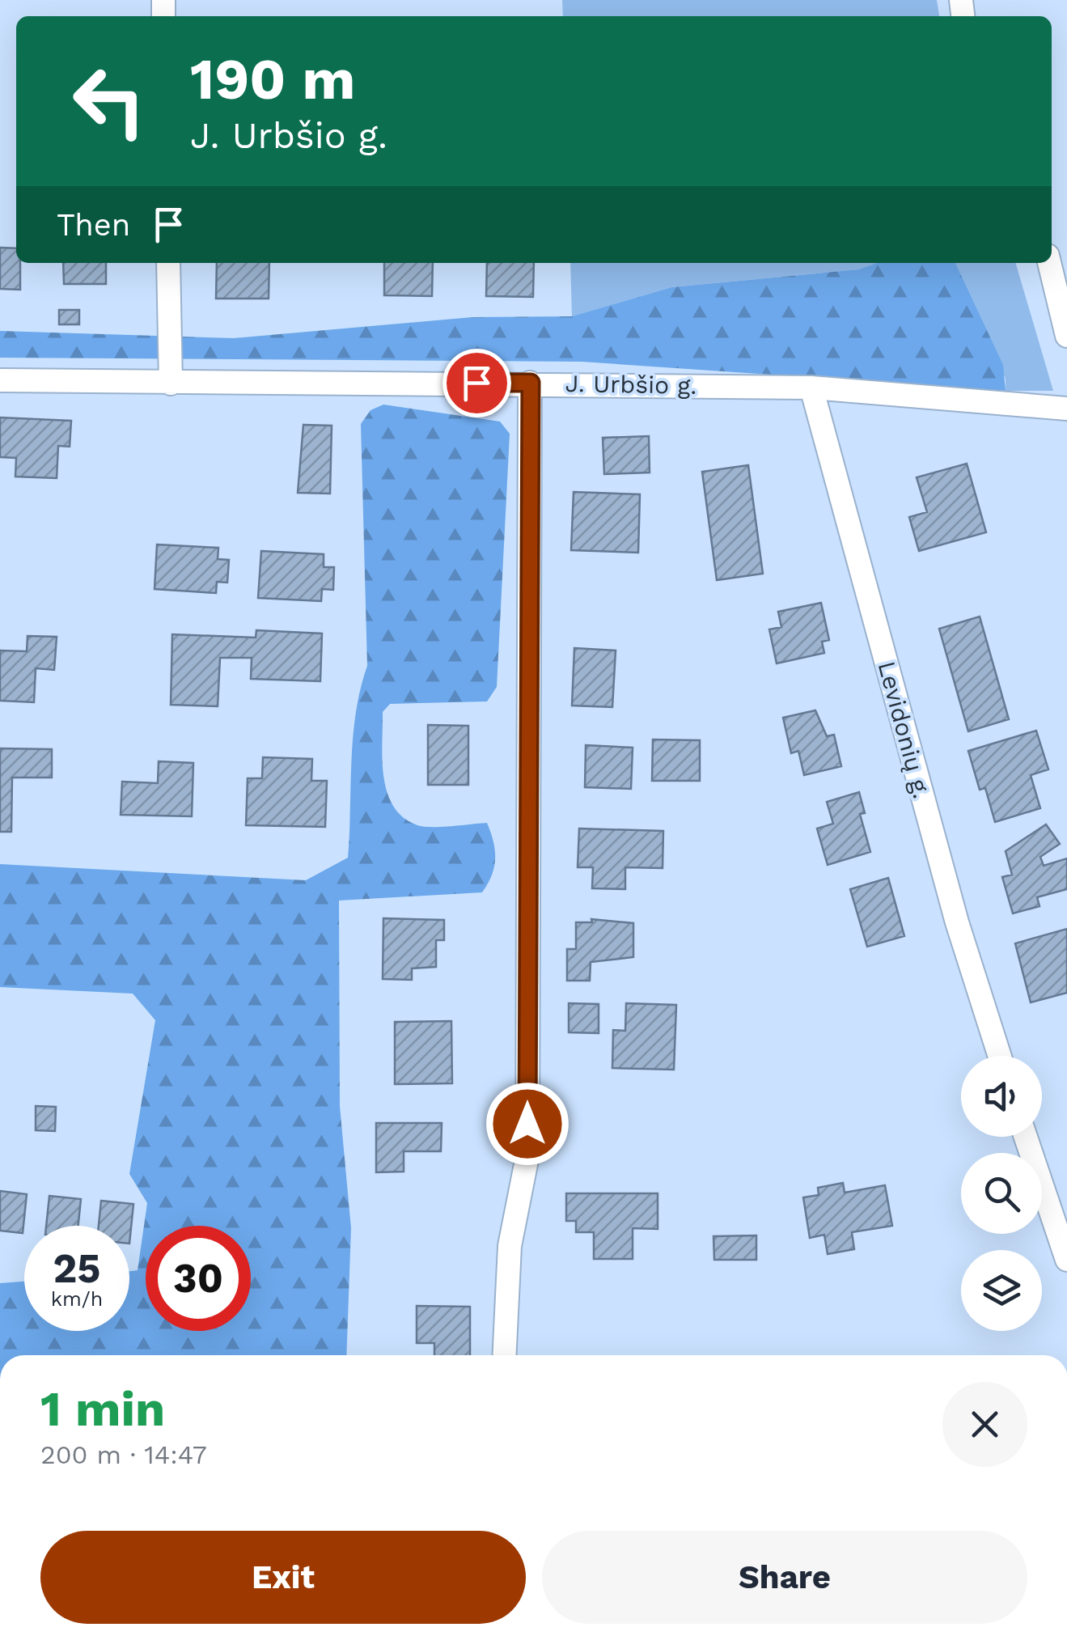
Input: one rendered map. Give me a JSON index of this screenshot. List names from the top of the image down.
{
  "streets": {
    "street": ["J. Urbšio g.", "Levidonių g."]
  },
  "crossings": [
    ["J. Urbšio g.", "Levidonių g."]
  ],
  "page": {
    "turn": ["190 m", "J. Urbšio g."],
    "then": "Then",
    "speed": "25 km/h",
    "limit": "30",
    "heading": ["1 min", "200 m · 14:47"],
    "buttons": ["Exit", "Share"]
  }
}
